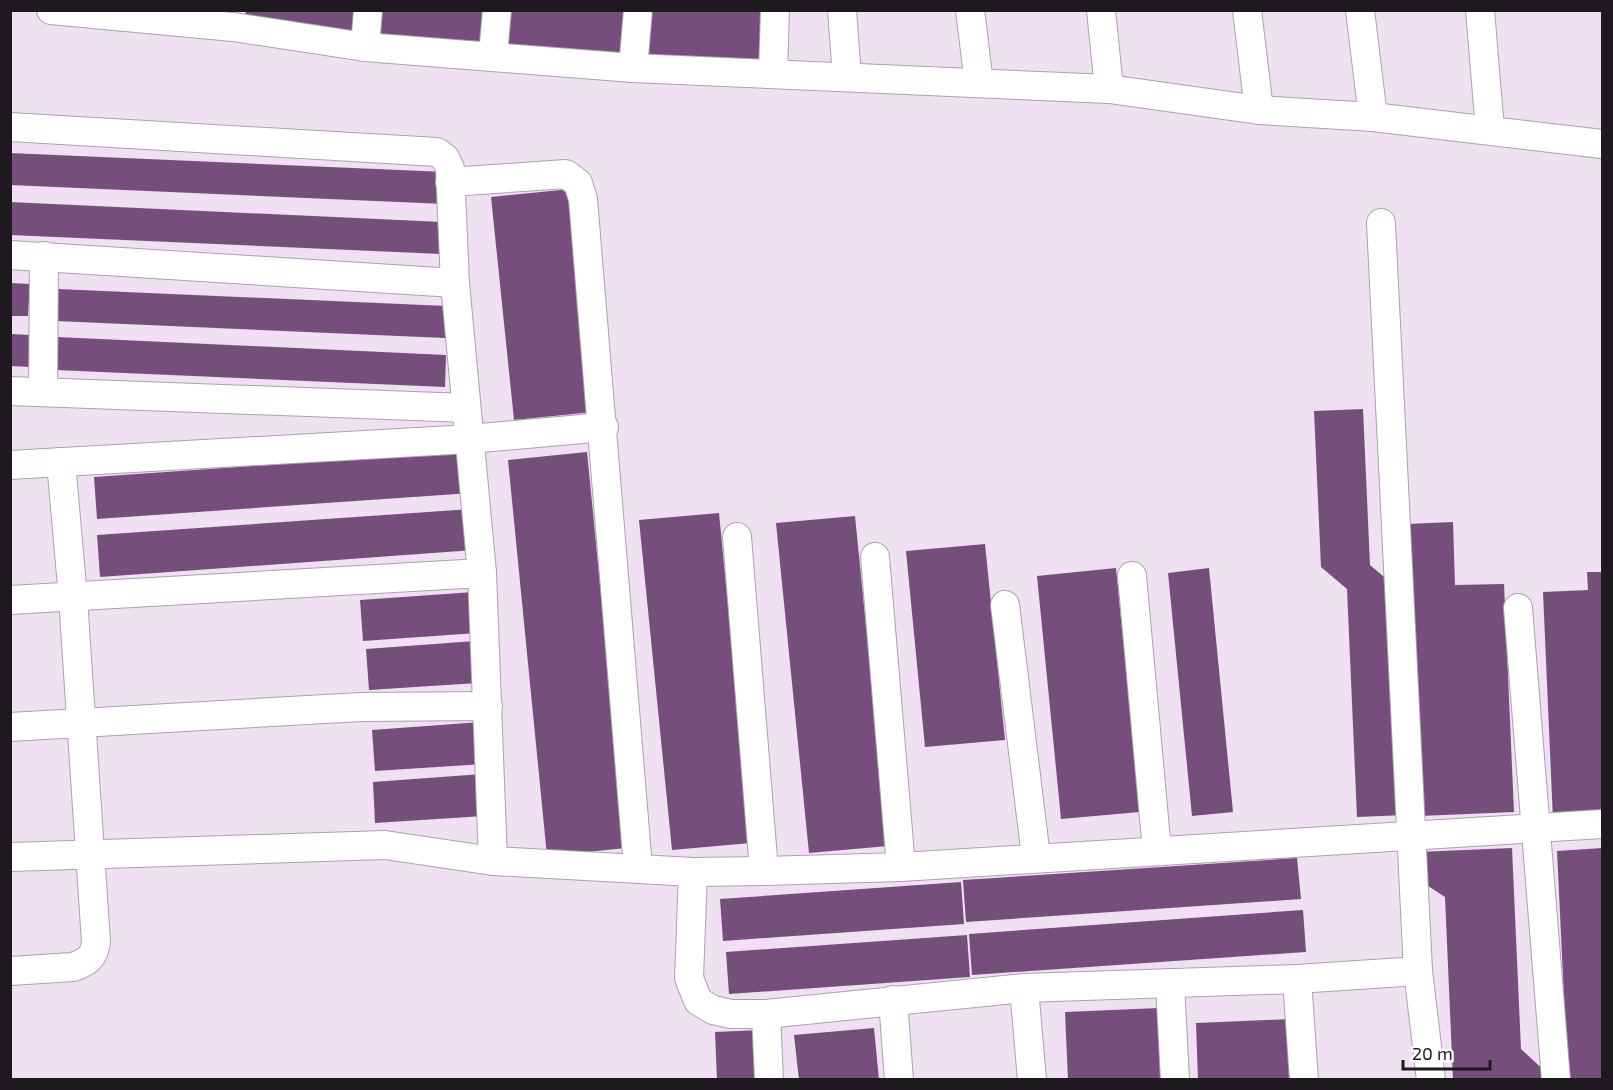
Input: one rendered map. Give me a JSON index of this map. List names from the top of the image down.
{
  "scale_bar": "20 m"
}
